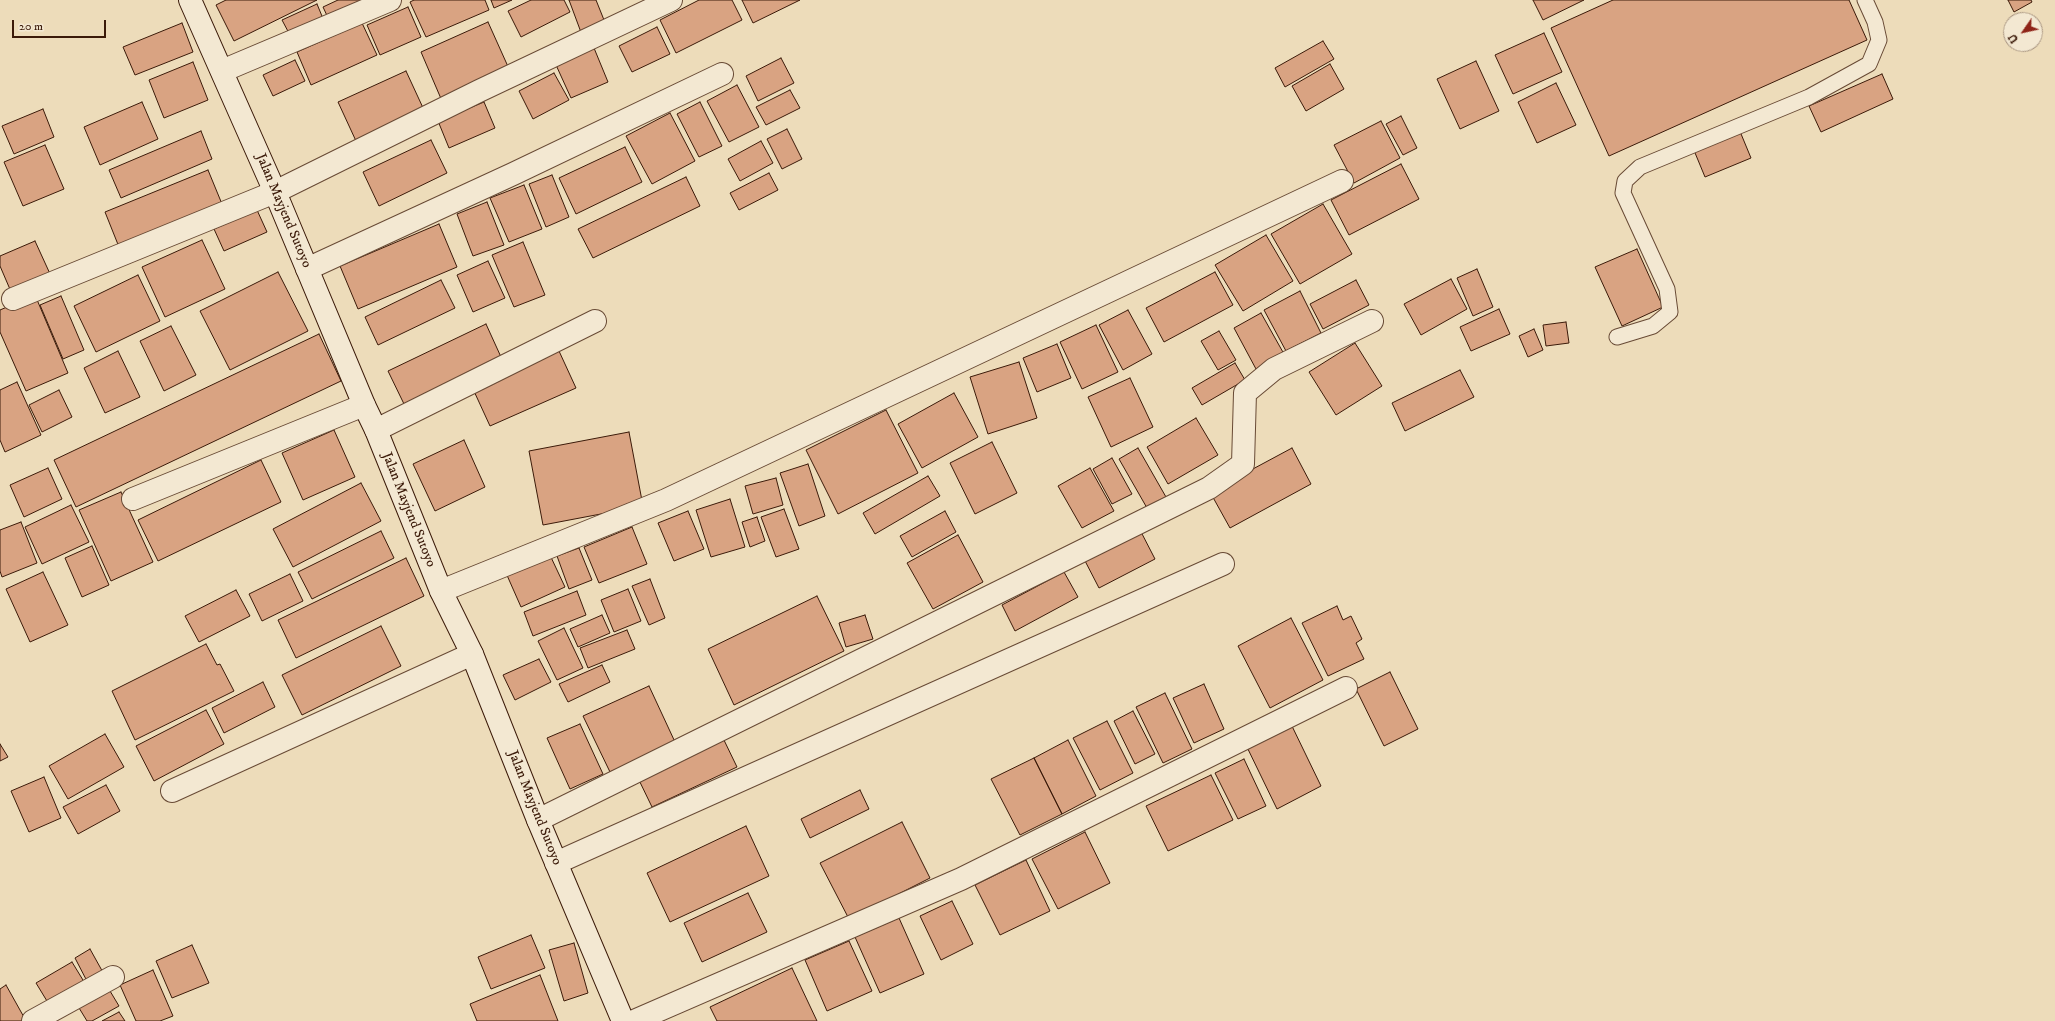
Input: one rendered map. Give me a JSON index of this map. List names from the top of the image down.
{
  "streets": {
    "street": ["Jalan Mayjend Sutoyo"]
  },
  "scale_bar": "20 m",
  "north": "bottom left"
}
